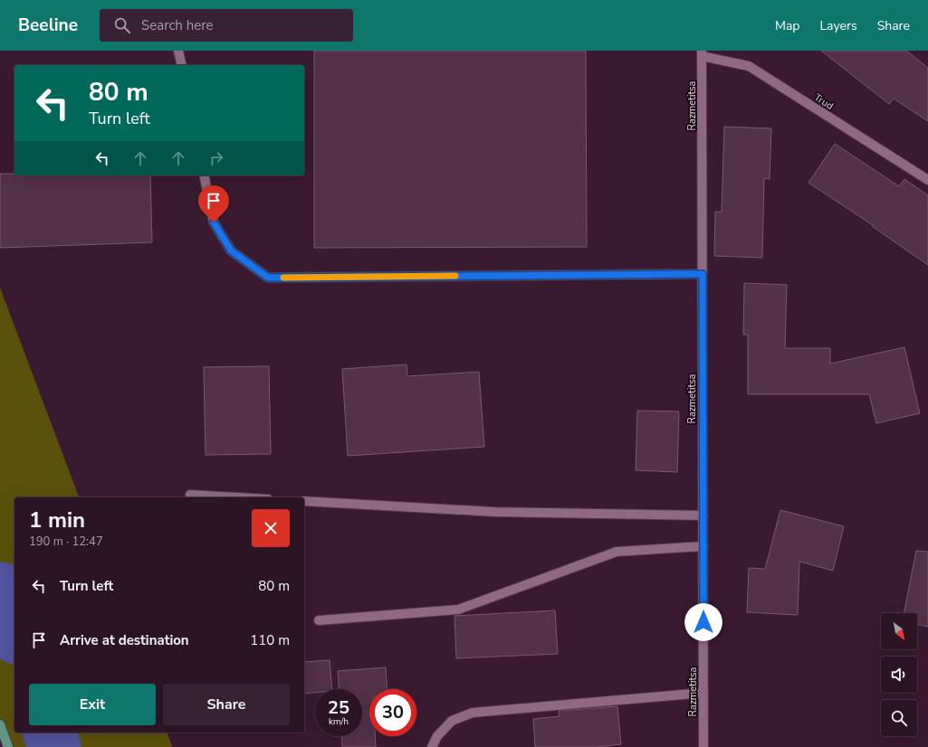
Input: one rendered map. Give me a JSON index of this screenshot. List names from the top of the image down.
{
  "streets": {
    "street": ["Trud", "Razmetitsa"]
  },
  "crossings": [
    ["Trud", "Razmetitsa"]
  ],
  "north": "bottom right",
  "page": {
    "header": "Beeline",
    "search": "Search here",
    "nav": ["Map", "Layers", "Share"],
    "turn": ["80 m", "Turn left"],
    "heading": ["1 min", "190 m · 12:47"],
    "list": [
      {
        "name": "Turn left",
        "value": "80 m"
      },
      {
        "name": "Arrive at destination",
        "value": "110 m"
      }
    ],
    "buttons": ["Exit", "Share"],
    "speed": "25 km/h",
    "limit": "30"
  }
}
